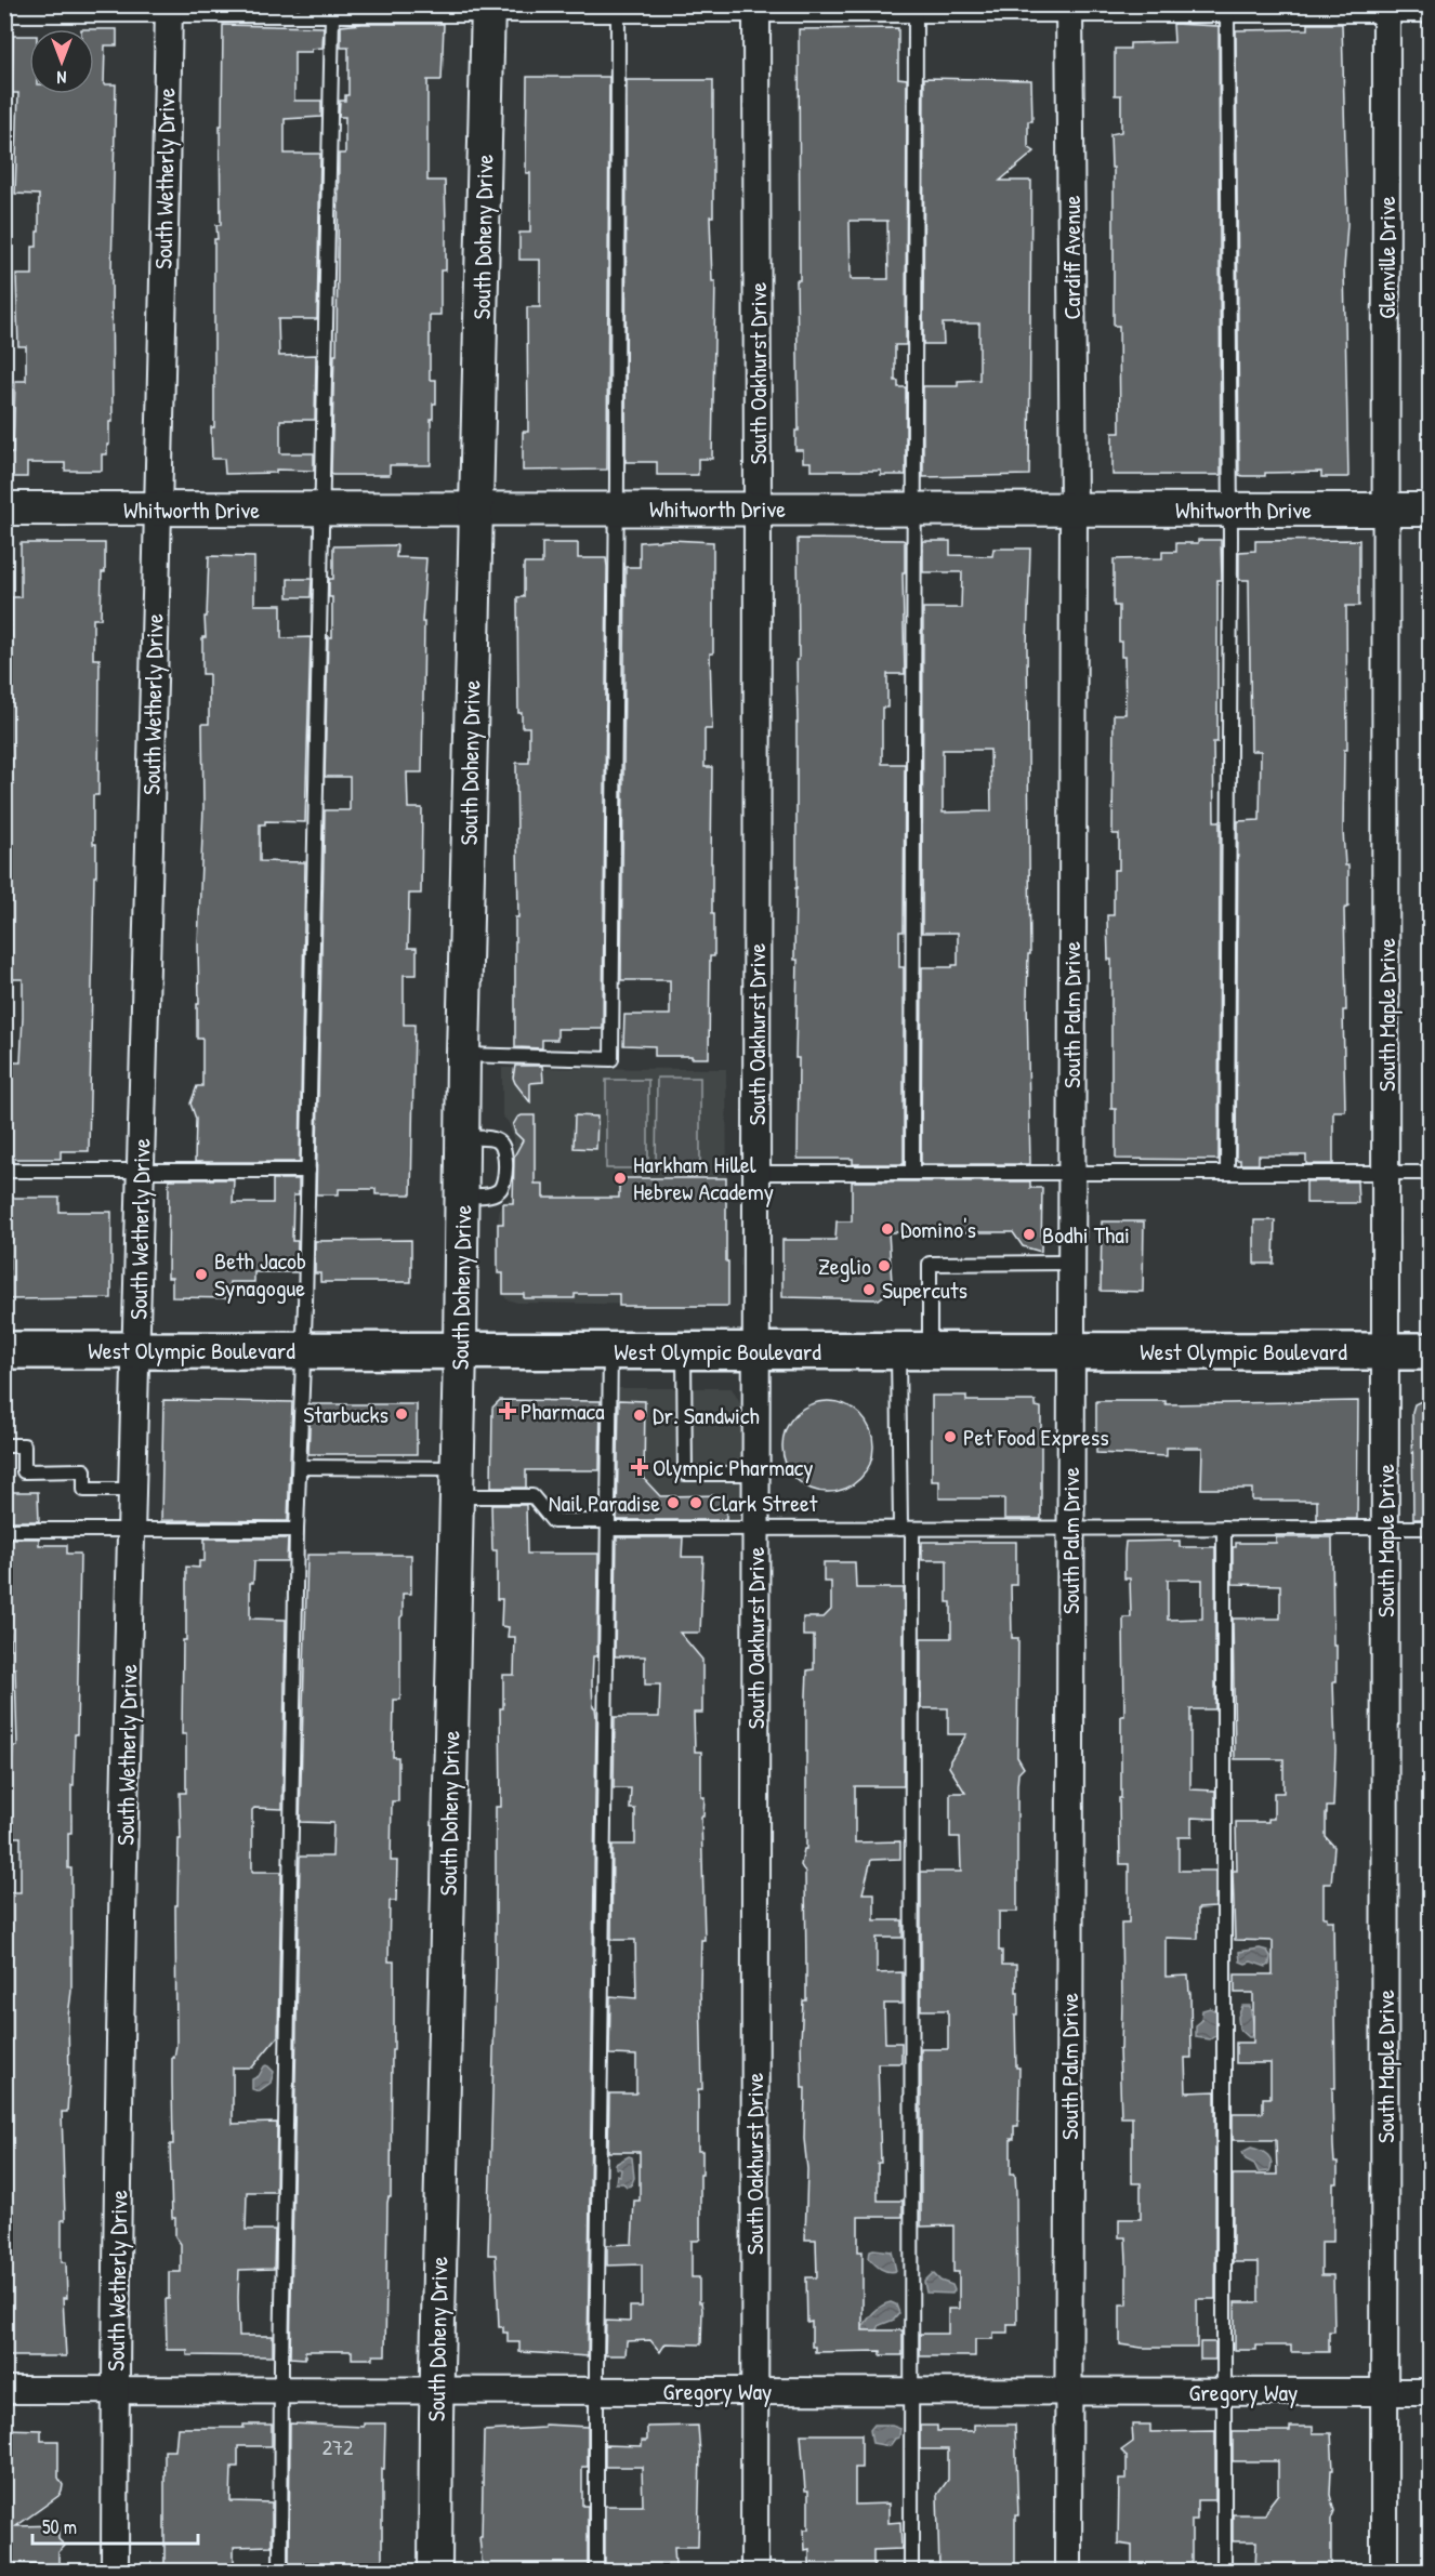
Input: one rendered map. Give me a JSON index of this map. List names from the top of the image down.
{
  "streets": {
    "main road": ["West Olympic Boulevard"],
    "street": [
      "South Wetherly Drive",
      "South Doheny Drive",
      "Cardiff Avenue",
      "Glenville Drive",
      "South Oakhurst Drive",
      "Whitworth Drive",
      "South Palm Drive",
      "South Maple Drive",
      "Gregory Way"
    ]
  },
  "crossings": [
    ["South Wetherly Drive", "Whitworth Drive"],
    ["South Wetherly Drive", "West Olympic Boulevard"],
    ["South Wetherly Drive", "Gregory Way"],
    ["South Doheny Drive", "Whitworth Drive"],
    ["South Doheny Drive", "West Olympic Boulevard"],
    ["South Doheny Drive", "Gregory Way"],
    ["Cardiff Avenue", "Whitworth Drive"],
    ["Cardiff Avenue", "South Palm Drive"],
    ["Glenville Drive", "Whitworth Drive"],
    ["Glenville Drive", "South Maple Drive"],
    ["South Oakhurst Drive", "Whitworth Drive"],
    ["South Oakhurst Drive", "West Olympic Boulevard"],
    ["South Oakhurst Drive", "Gregory Way"],
    ["Whitworth Drive", "South Palm Drive"],
    ["Whitworth Drive", "South Maple Drive"],
    ["South Palm Drive", "West Olympic Boulevard"],
    ["South Palm Drive", "Gregory Way"],
    ["South Maple Drive", "West Olympic Boulevard"],
    ["South Maple Drive", "Gregory Way"]
  ],
  "places": {
    "other": [
      "Harkham Hillel Hebrew Academy",
      "Domino's",
      "Bodhi Thai",
      "Zeglio",
      "Beth Jacob Synagogue",
      "Supercuts",
      "Starbucks",
      "Dr. Sandwich",
      "Pet Food Express",
      "Nail Paradise",
      "Clark Street"
    ],
    "health": ["Pharmaca", "Olympic Pharmacy"]
  },
  "house_numbers": ["272"],
  "scale_bar": "50 m",
  "north": "bottom"
}
